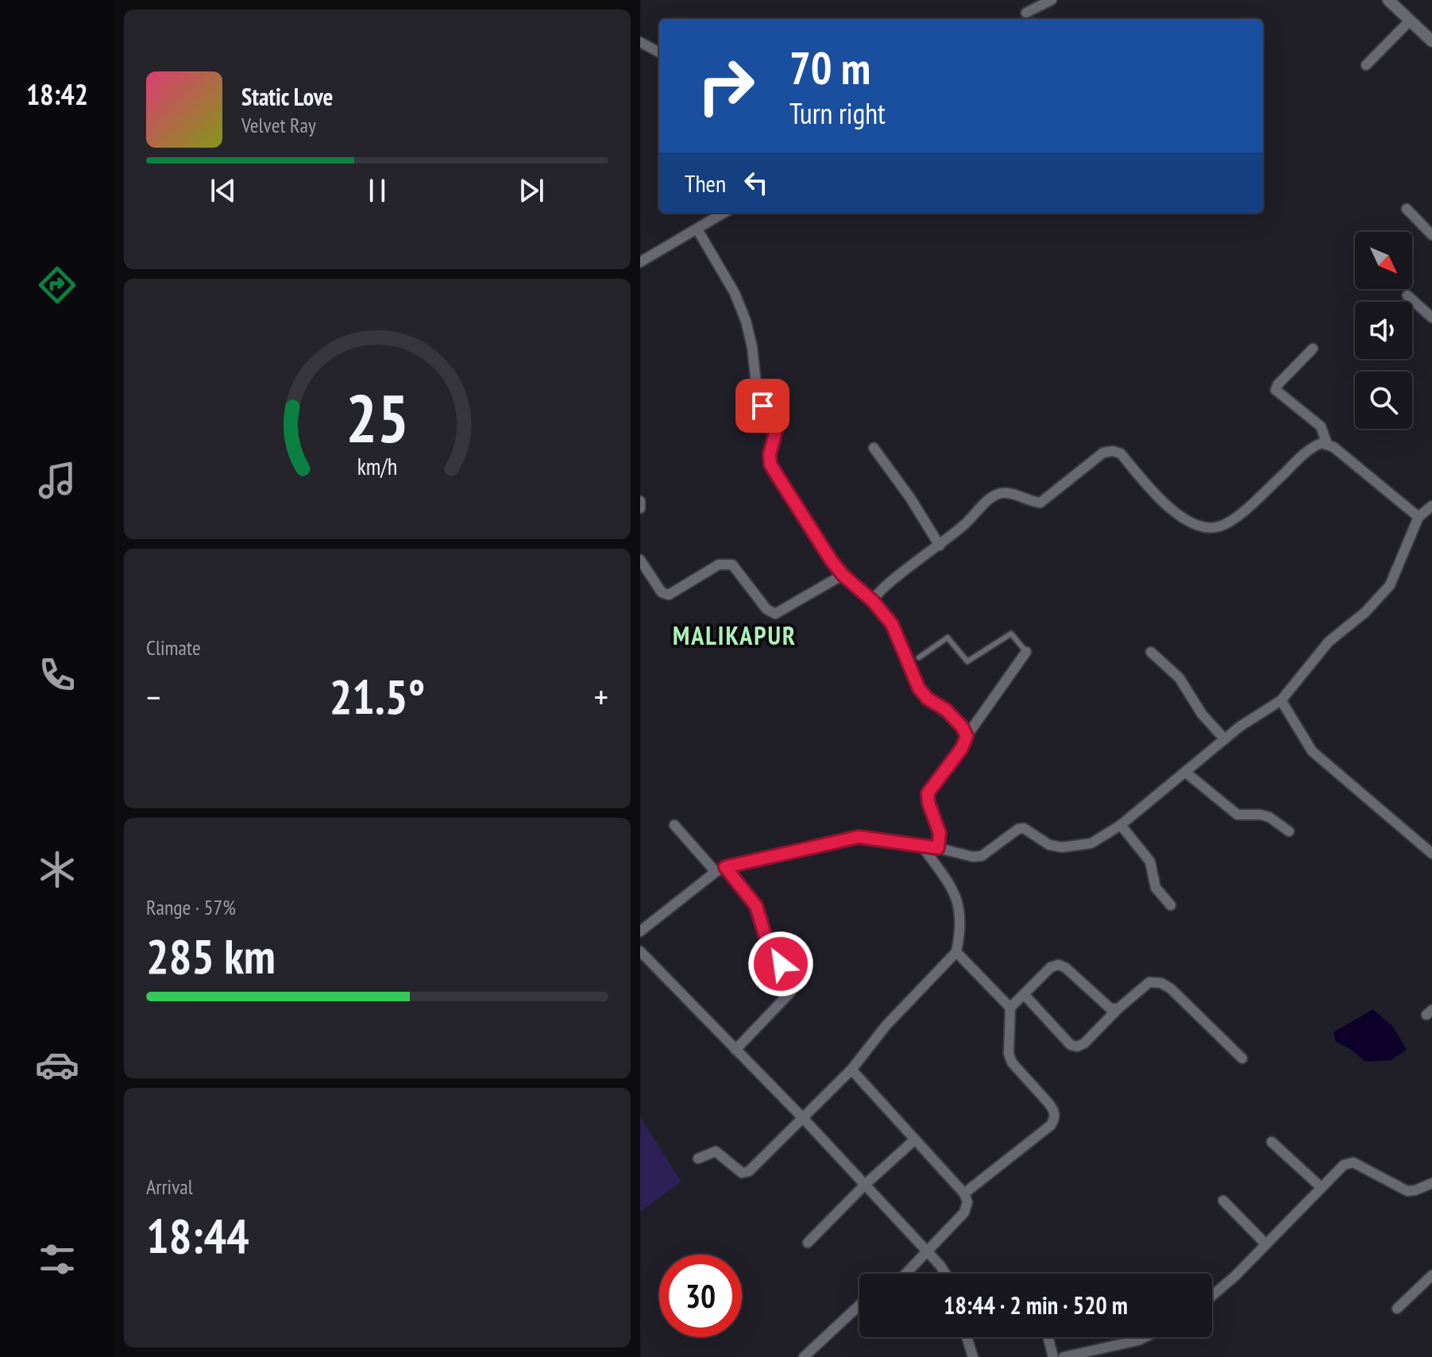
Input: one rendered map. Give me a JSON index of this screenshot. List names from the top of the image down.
{
  "districts": ["MALIKAPUR"],
  "north": "bottom right",
  "page": {
    "tabs": "18:42",
    "turn": ["70 m", "Turn right"],
    "song": ["Static Love", "Velvet Ray"],
    "then": "Then",
    "tile": [
      "Climate",
      ["Range · 57%", "285 km"],
      ["Arrival", "18:44"]
    ],
    "heat": ["−", "21.5°", "+"],
    "limit": "30",
    "trip": "18:44 · 2 min · 520 m",
    "gauge": ["25", "km/h"]
  }
}
